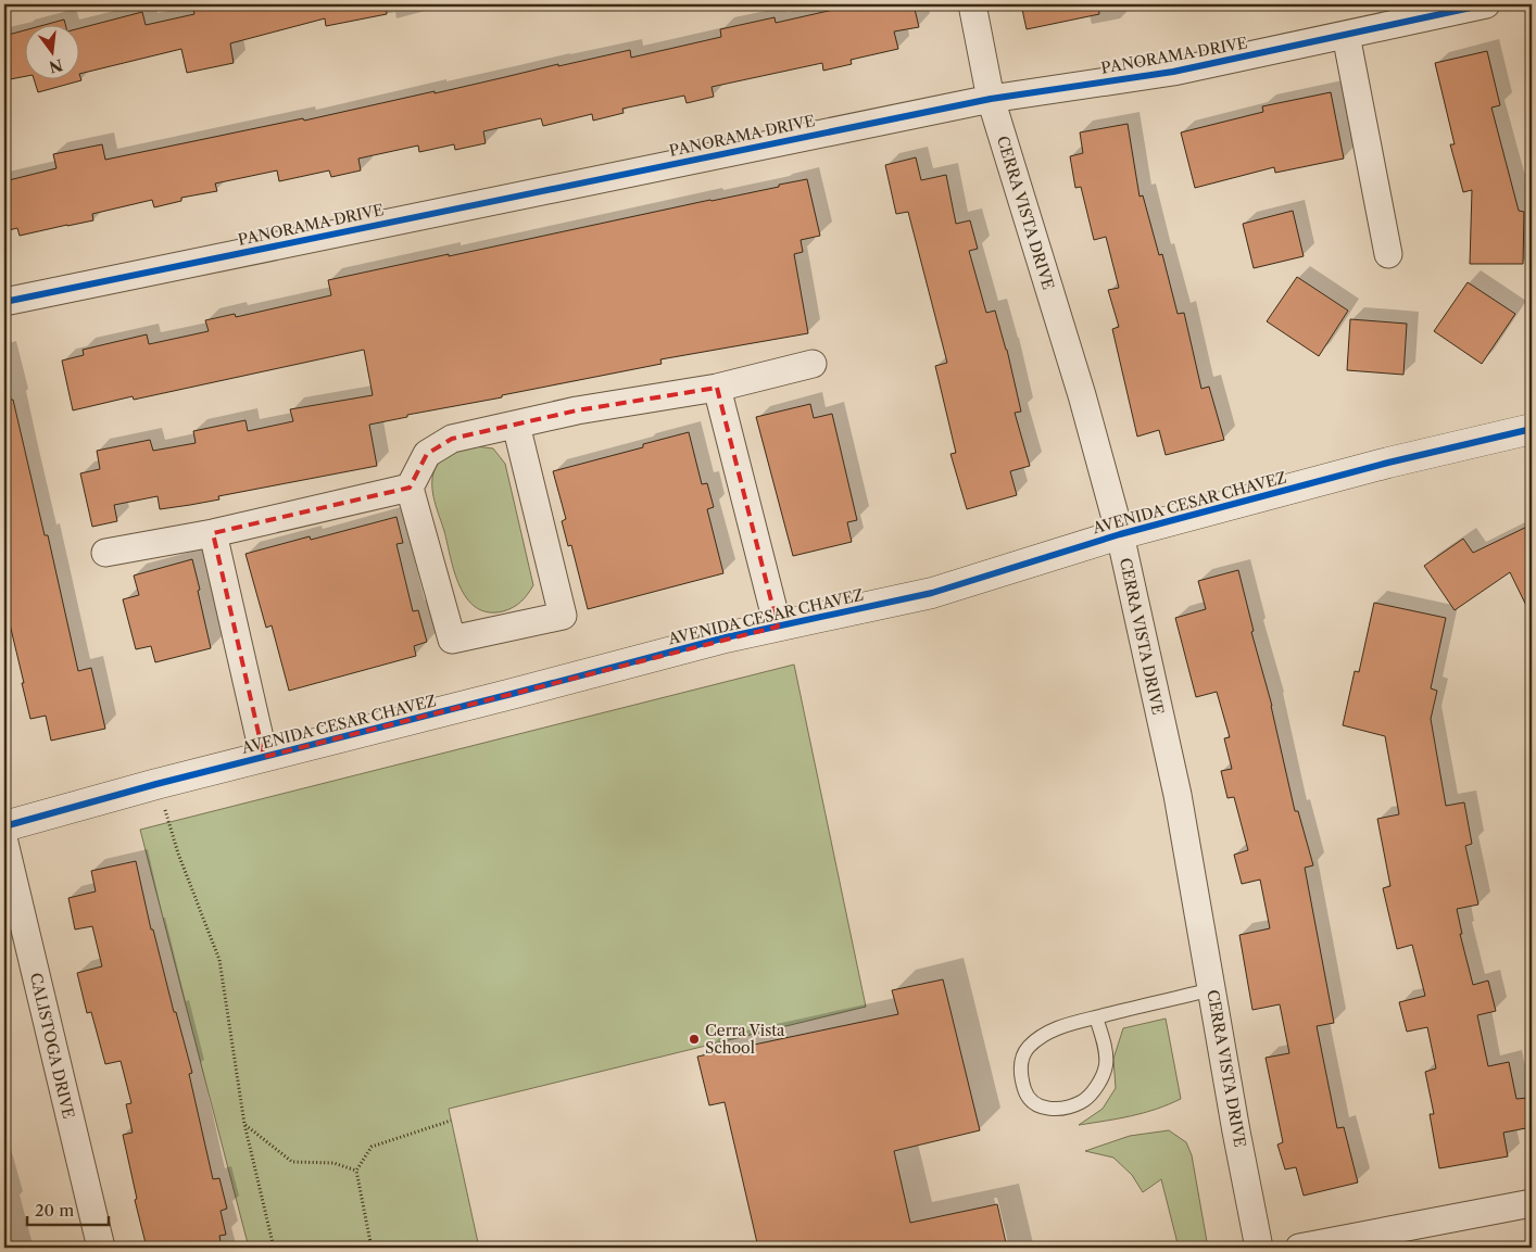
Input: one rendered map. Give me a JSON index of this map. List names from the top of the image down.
{
  "streets": {
    "street": [
      "PANORAMA DRIVE",
      "CERRA VISTA DRIVE",
      "AVENIDA CESAR CHAVEZ",
      "CALISTOGA DRIVE"
    ]
  },
  "crossings": [
    ["PANORAMA DRIVE", "CERRA VISTA DRIVE"],
    ["CERRA VISTA DRIVE", "AVENIDA CESAR CHAVEZ"]
  ],
  "places": ["Cerra Vista School"],
  "scale_bar": "20 m",
  "north": "bottom"
}
